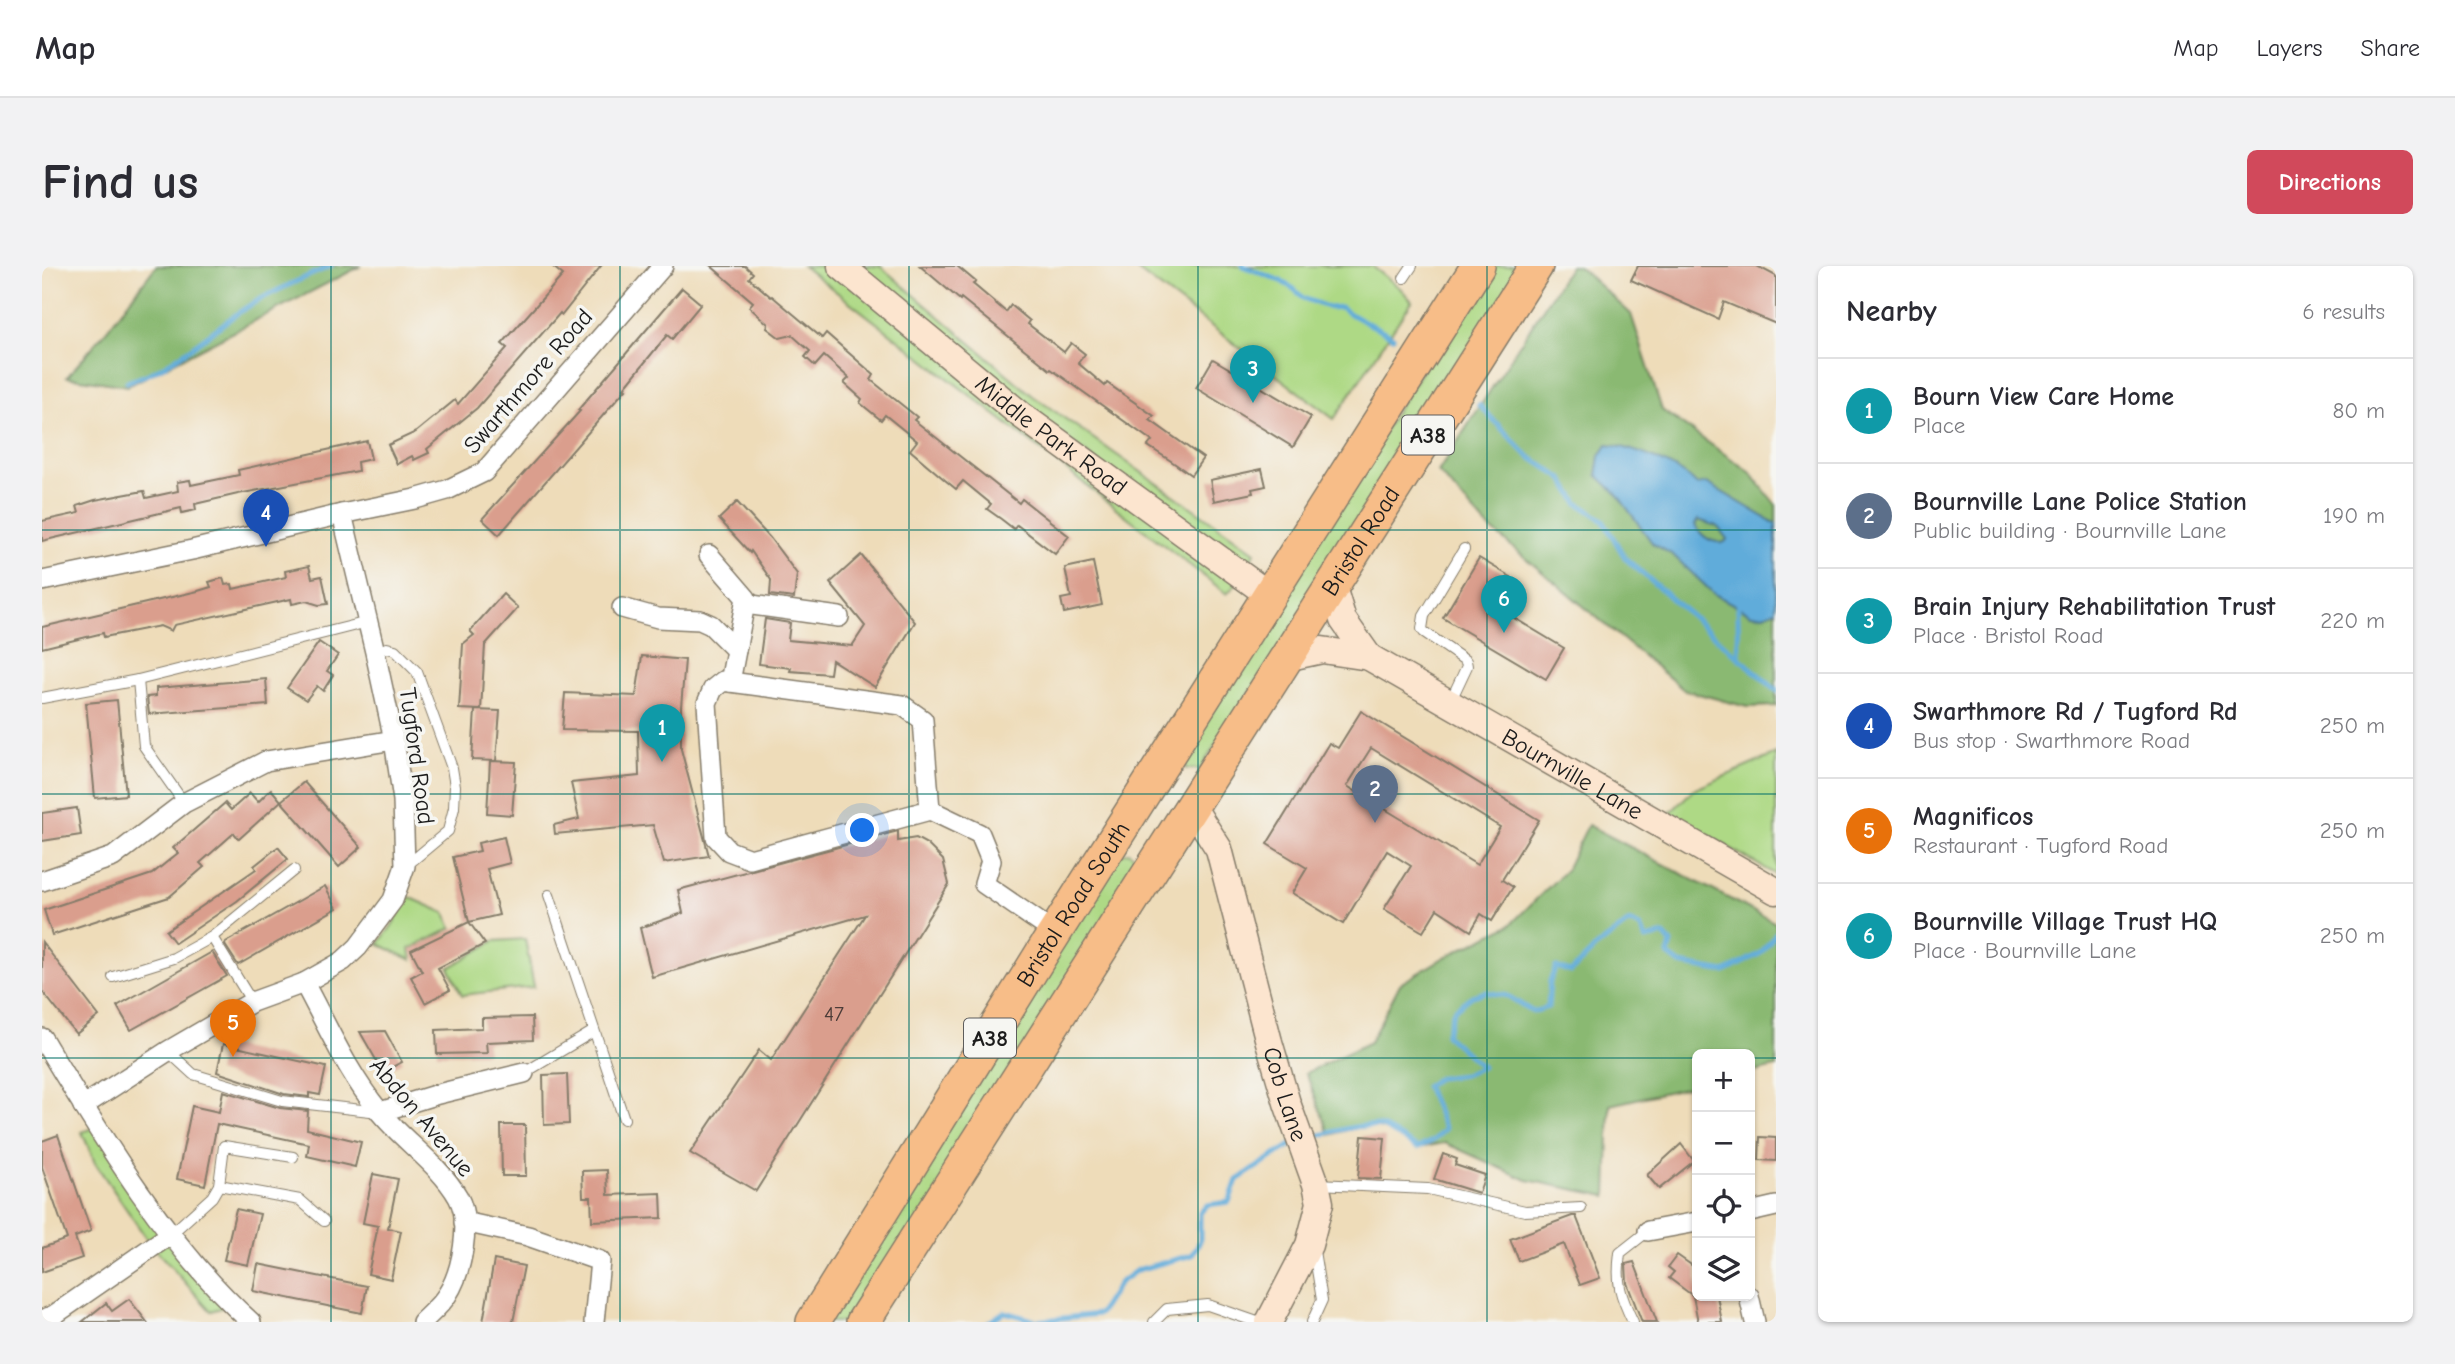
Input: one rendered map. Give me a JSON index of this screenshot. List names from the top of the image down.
{
  "streets": {
    "highway": ["A38", "Bristol Road", "Bristol Road South"],
    "street": [
      "Swarthmore Road",
      "Middle Park Road",
      "Tugford Road",
      "Bournville Lane",
      "Cob Lane",
      "Abdon Avenue"
    ]
  },
  "crossings": [
    ["Swarthmore Road", "Tugford Road"],
    ["Middle Park Road", "Bristol Road"],
    ["Middle Park Road", "Bristol Road South"],
    ["Bristol Road", "Bournville Lane"],
    ["Bristol Road", "Bristol Road South"],
    ["Tugford Road", "Abdon Avenue"],
    ["Bournville Lane", "Bristol Road South"],
    ["Bristol Road South", "Cob Lane"]
  ],
  "house_numbers": ["47"],
  "page": {
    "header": "Map",
    "nav": ["Map", "Layers", "Share"],
    "buttons": "Directions",
    "title": "Find us",
    "heading": ["Nearby", "6 results"],
    "pins": [
      "3",
      "4",
      "6",
      "1",
      "2",
      "5"
    ],
    "list": [
      {
        "mark": "1",
        "name": "Bourn View Care Home",
        "note": "Place",
        "value": "80 m"
      },
      {
        "mark": "2",
        "name": "Bournville Lane Police Station",
        "note": "Public building · Bournville Lane",
        "value": "190 m"
      },
      {
        "mark": "3",
        "name": "Brain Injury Rehabilitation Trust",
        "note": "Place · Bristol Road",
        "value": "220 m"
      },
      {
        "mark": "4",
        "name": "Swarthmore Rd / Tugford Rd",
        "note": "Bus stop · Swarthmore Road",
        "value": "250 m"
      },
      {
        "mark": "5",
        "name": "Magnificos",
        "note": "Restaurant · Tugford Road",
        "value": "250 m"
      },
      {
        "mark": "6",
        "name": "Bournville Village Trust HQ",
        "note": "Place · Bournville Lane",
        "value": "250 m"
      }
    ],
    "map_buttons": ["+", "−"]
  }
}
